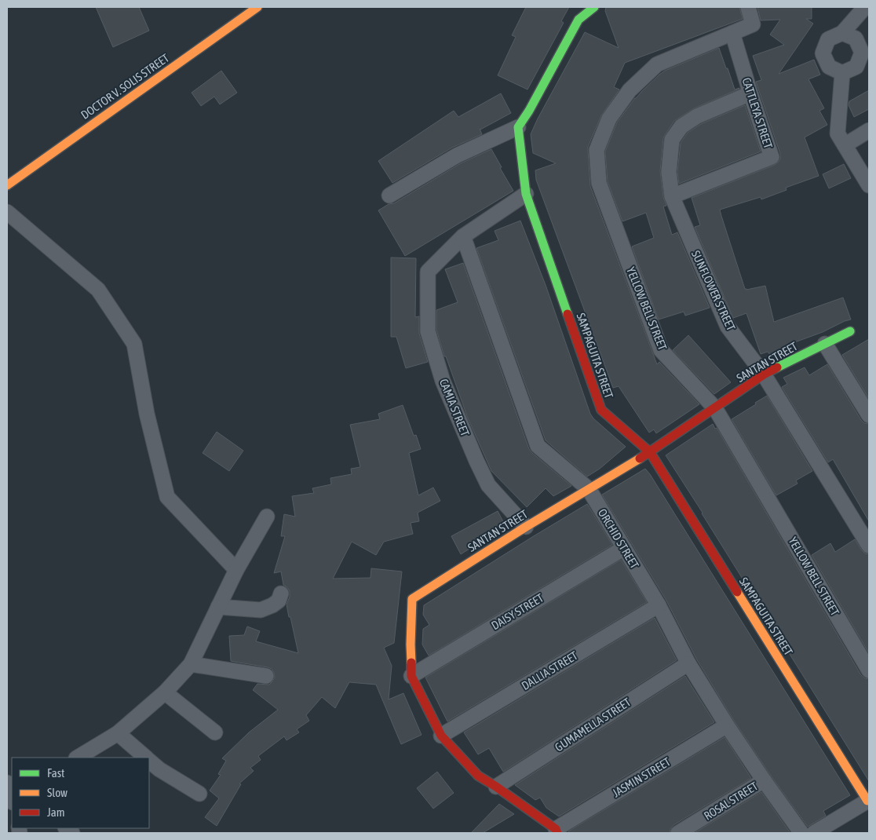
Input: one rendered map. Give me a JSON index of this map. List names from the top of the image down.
{
  "streets": {
    "street": [
      "DOCTOR V. SOLIS STREET",
      "CATTLEYA STREET",
      "SUNFLOWER STREET",
      "YELLOW BELL STREET",
      "SAMPAGUITA STREET",
      "SANTAN STREET",
      "CAMIA STREET",
      "ORCHID STREET",
      "DAISY STREET",
      "DALLIA STREET",
      "GUMAMELLA STREET",
      "JASMIN STREET",
      "ROSAL STREET"
    ]
  },
  "crossings": [
    ["CATTLEYA STREET", "SUNFLOWER STREET"],
    ["CATTLEYA STREET", "YELLOW BELL STREET"],
    ["SUNFLOWER STREET", "SANTAN STREET"],
    ["YELLOW BELL STREET", "SANTAN STREET"],
    ["SAMPAGUITA STREET", "SANTAN STREET"],
    ["SANTAN STREET", "CAMIA STREET"],
    ["SANTAN STREET", "ORCHID STREET"],
    ["SANTAN STREET", "DAISY STREET"],
    ["SANTAN STREET", "DALLIA STREET"],
    ["SANTAN STREET", "GUMAMELLA STREET"],
    ["SANTAN STREET", "JASMIN STREET"],
    ["CAMIA STREET", "ORCHID STREET"],
    ["ORCHID STREET", "DAISY STREET"],
    ["ORCHID STREET", "DALLIA STREET"],
    ["ORCHID STREET", "GUMAMELLA STREET"],
    ["ORCHID STREET", "JASMIN STREET"],
    ["ORCHID STREET", "ROSAL STREET"]
  ],
  "legend": ["Fast", "Slow", "Jam"]
}
